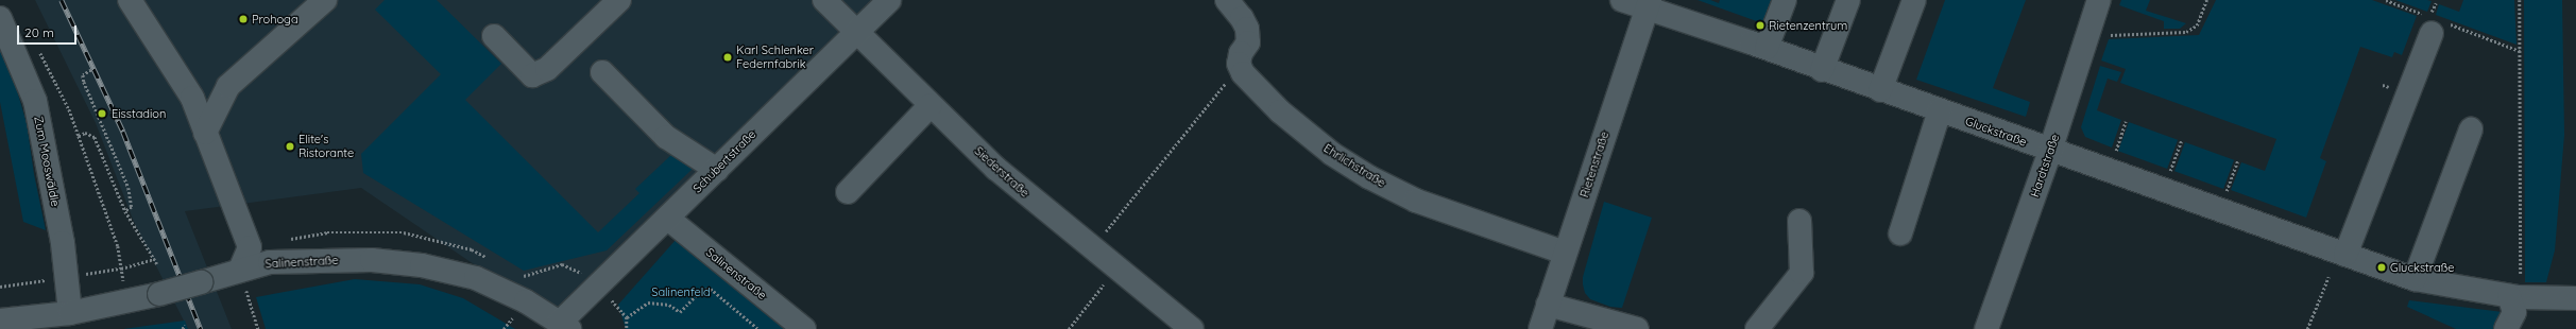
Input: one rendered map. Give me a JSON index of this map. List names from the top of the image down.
{
  "streets": {
    "street": [
      "Gluckstraße",
      "Zum Mooswäldle",
      "Schubertstraße",
      "Rietenstraße",
      "Ehrlichstraße",
      "Hardtstraße",
      "Siederstraße",
      "Salinenstraße"
    ]
  },
  "crossings": [
    ["Gluckstraße", "Rietenstraße"],
    ["Gluckstraße", "Hardtstraße"],
    ["Zum Mooswäldle", "Salinenstraße"],
    ["Schubertstraße", "Siederstraße"],
    ["Schubertstraße", "Salinenstraße"],
    ["Rietenstraße", "Ehrlichstraße"]
  ],
  "parks": ["Salinenfeld"],
  "places": [
    "Prohoga",
    "Rietenzentrum",
    "Karl Schlenker Federnfabrik",
    "Eisstadion",
    "Elite's Ristorante",
    "Gluckstraße"
  ],
  "scale_bar": "20 m"
}
